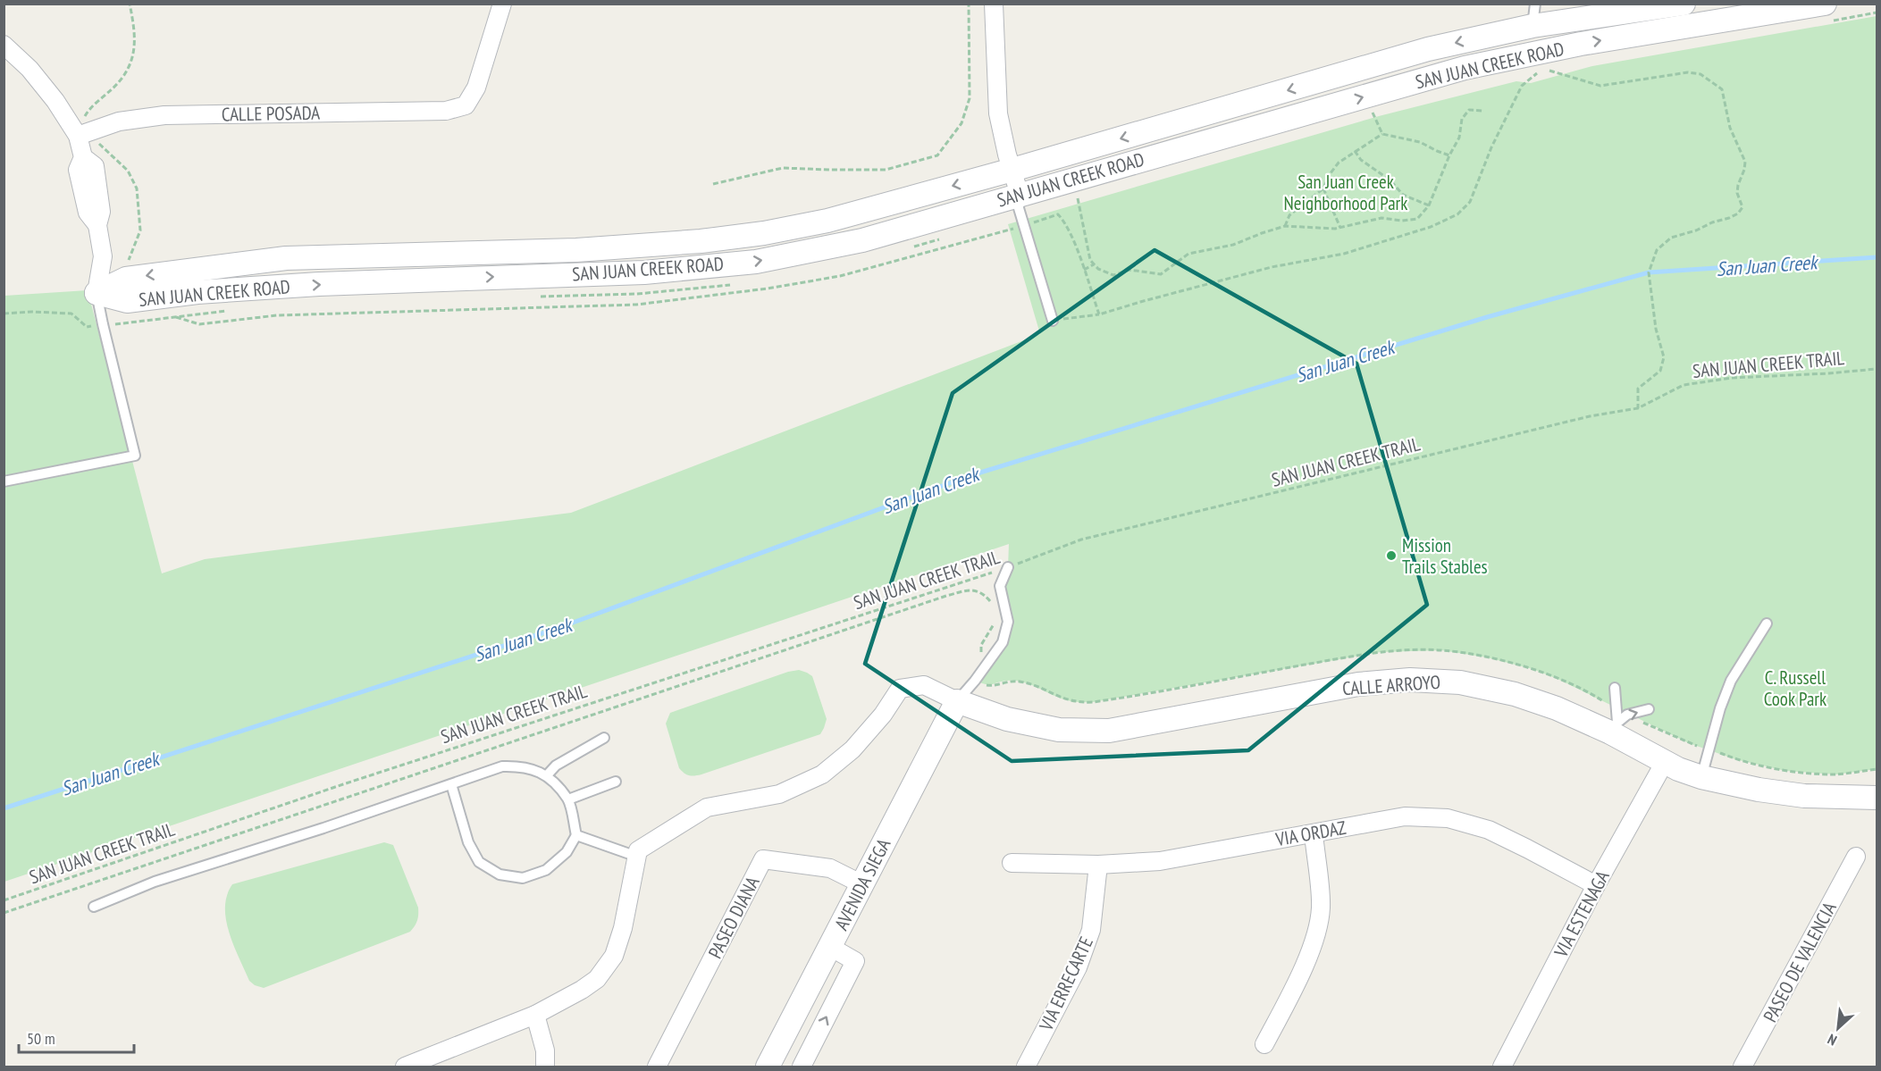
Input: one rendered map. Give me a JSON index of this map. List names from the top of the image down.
{
  "streets": {
    "street": [
      "SAN JUAN CREEK ROAD",
      "CALLE POSADA",
      "CALLE ARROYO",
      "VIA ORDAZ",
      "AVENIDA SIEGA",
      "VIA ESTENAGA",
      "PASEO DIANA",
      "PASEO DE VALENCIA",
      "VIA ERRECARTE"
    ],
    "path": ["SAN JUAN CREEK TRAIL"]
  },
  "crossings": [
    ["CALLE ARROYO", "AVENIDA SIEGA"],
    ["CALLE ARROYO", "VIA ESTENAGA"],
    ["VIA ORDAZ", "VIA ESTENAGA"],
    ["VIA ORDAZ", "VIA ERRECARTE"],
    ["AVENIDA SIEGA", "PASEO DIANA"]
  ],
  "water": ["San Juan Creek"],
  "parks": ["San Juan Creek Neighborhood Park", "C. Russell Cook Park"],
  "places": ["Mission Trails Stables"],
  "scale_bar": "50 m",
  "north": "bottom left"
}
